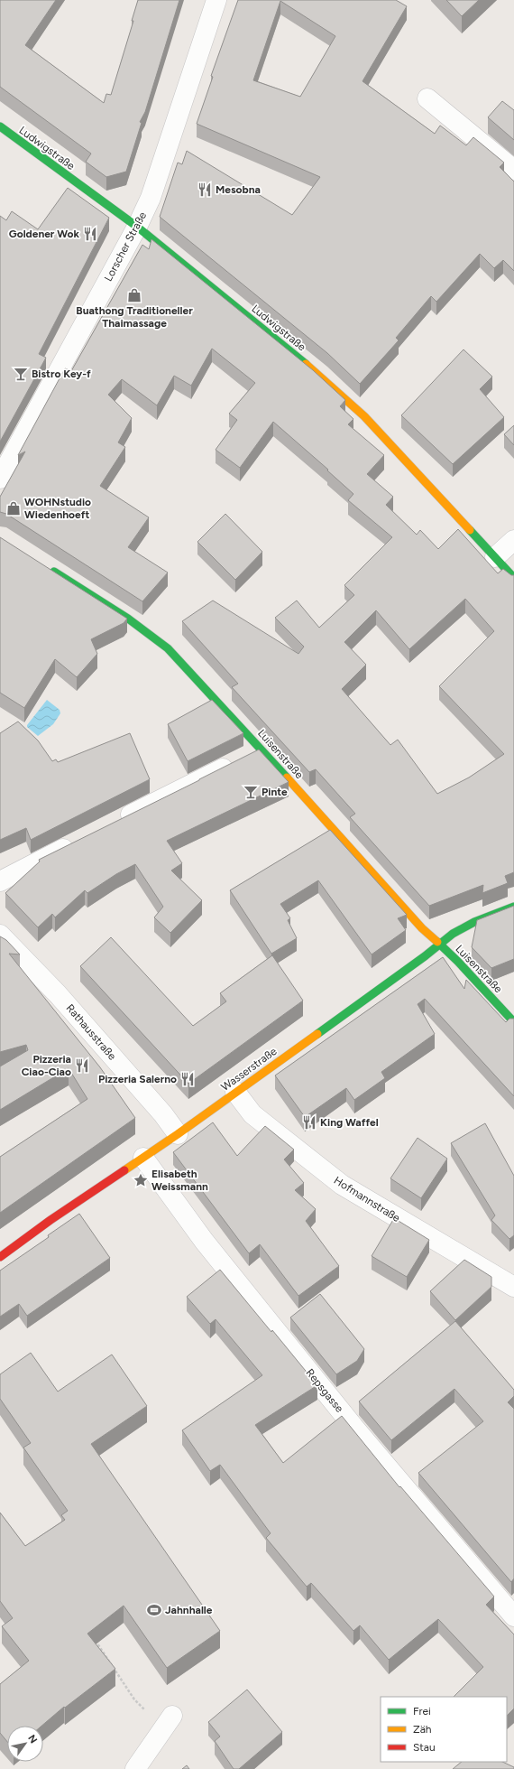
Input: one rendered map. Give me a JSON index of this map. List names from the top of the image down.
{
  "streets": {
    "street": [
      "Ludwigstraße",
      "Lorscher Straße",
      "Luisenstraße",
      "Rathausstraße",
      "Wasserstraße",
      "Hofmannstraße",
      "Repsgasse"
    ]
  },
  "crossings": [
    ["Ludwigstraße", "Lorscher Straße"],
    ["Luisenstraße", "Wasserstraße"],
    ["Rathausstraße", "Wasserstraße"],
    ["Wasserstraße", "Hofmannstraße"],
    ["Wasserstraße", "Repsgasse"]
  ],
  "places": {
    "restaurant": [
      "Mesobna",
      "Goldener Wok",
      "Pizzeria Ciao-Ciao",
      "Pizzeria Salerno",
      "King Waffel"
    ],
    "shop": ["Buathong Traditioneller Thaimassage", "WOHNstudio Wiedenhoeft"],
    "bar": ["Bistro Key-f", "Pinte"],
    "place": ["Elisabeth Weissmann"],
    "sports": ["Jahnhalle"]
  },
  "legend": ["Frei", "Zäh", "Stau"],
  "north": "top right"
}
